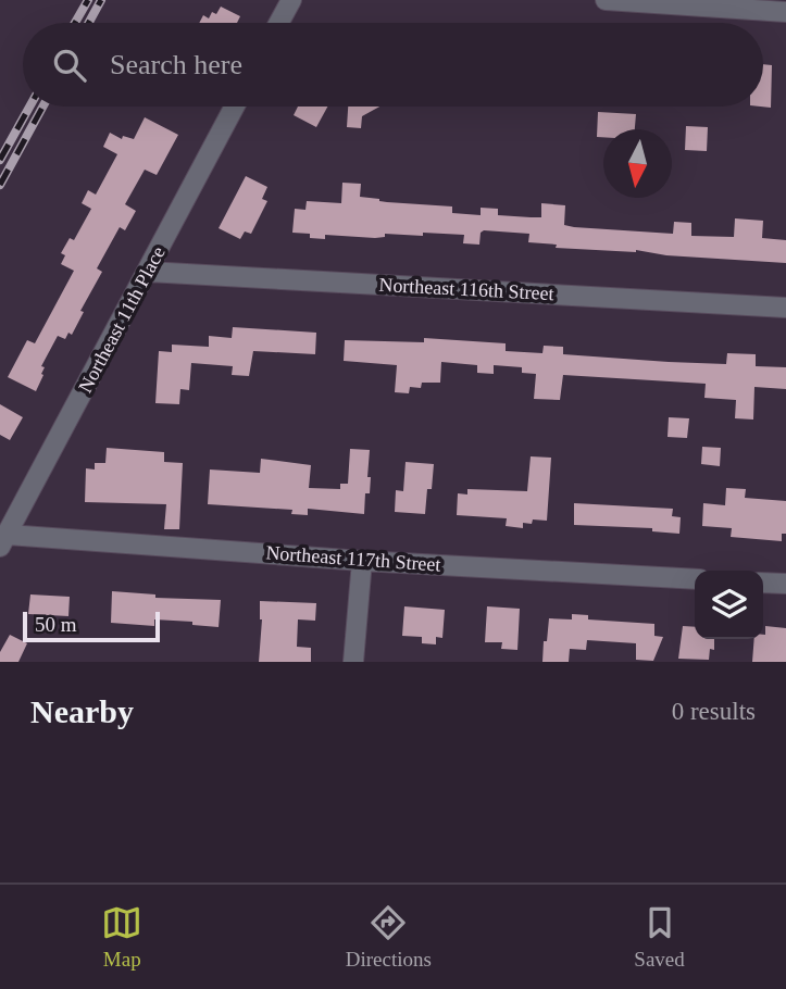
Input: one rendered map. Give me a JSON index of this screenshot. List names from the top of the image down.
{
  "streets": {
    "street": ["Northeast 116th Street", "Northeast 11th Place", "Northeast 117th Street"]
  },
  "crossings": [
    ["Northeast 116th Street", "Northeast 11th Place"],
    ["Northeast 11th Place", "Northeast 117th Street"]
  ],
  "scale_bar": "50 m",
  "north": "bottom",
  "page": {
    "search": "Search here",
    "scale": "50 m",
    "heading": ["Nearby", "0 results"],
    "nav": ["Map", "Directions", "Saved"]
  }
}
